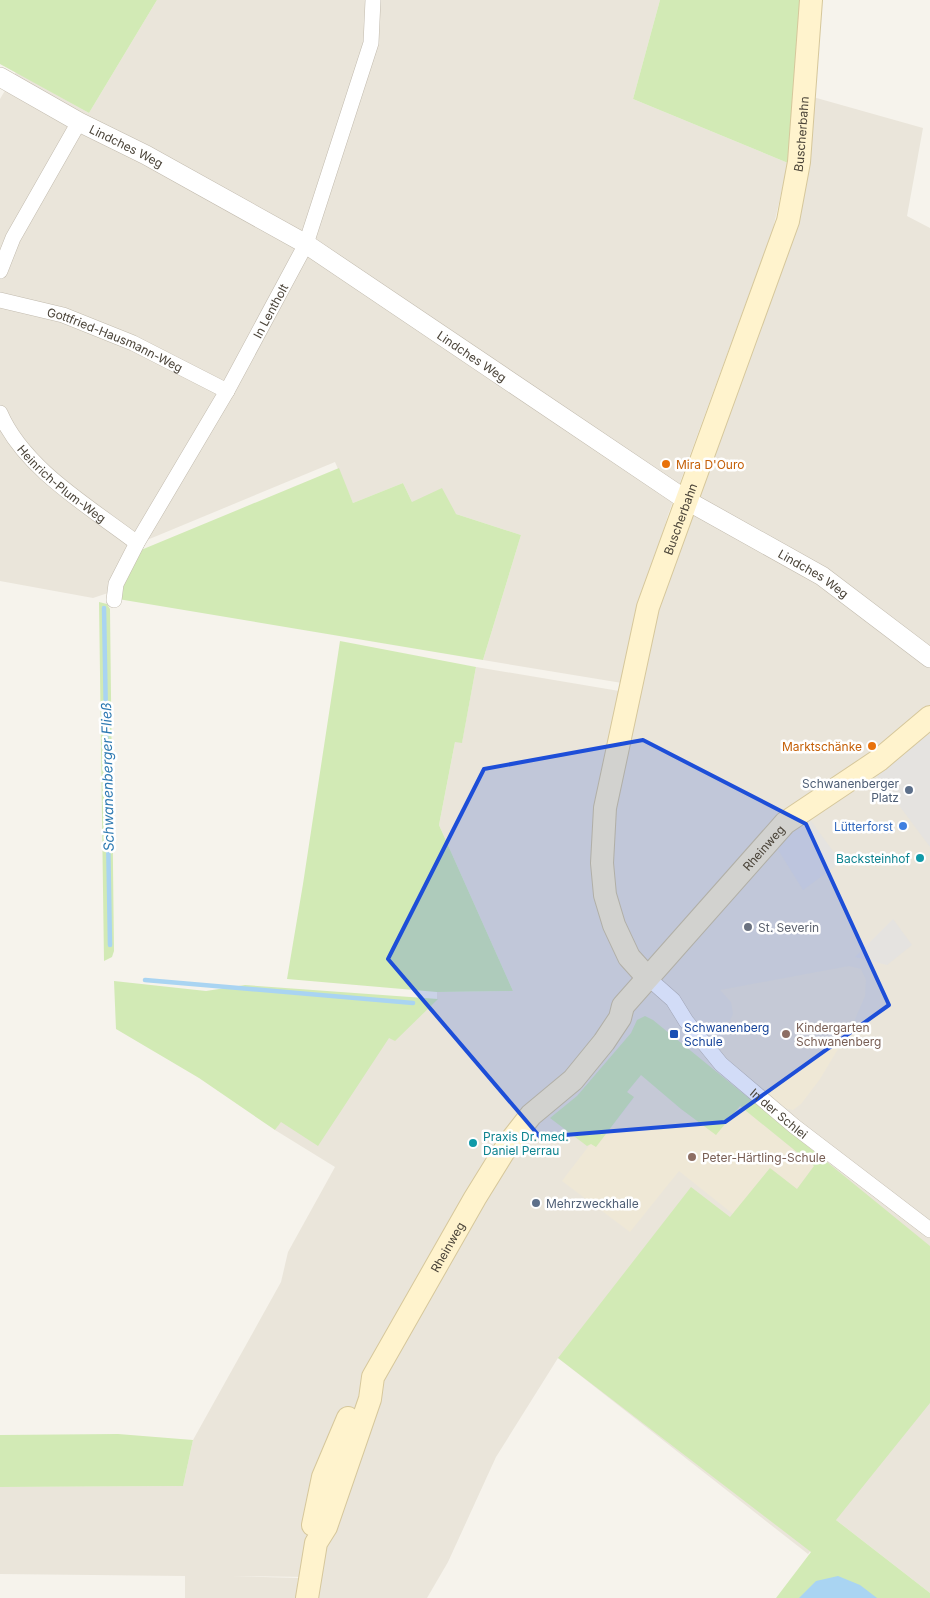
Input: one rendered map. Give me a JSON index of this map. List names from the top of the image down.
{
  "streets": {
    "main road": ["Buscherbahn", "Rheinweg"],
    "street": [
      "Lindches Weg",
      "In Lentholt",
      "Gottfried-Hausmann-Weg",
      "Heinrich-Plum-Weg",
      "In der Schlei"
    ]
  },
  "crossings": [
    ["Buscherbahn", "Lindches Weg"],
    ["Buscherbahn", "Rheinweg"],
    ["Buscherbahn", "In der Schlei"],
    ["Lindches Weg", "In Lentholt"],
    ["In Lentholt", "Gottfried-Hausmann-Weg"],
    ["In Lentholt", "Heinrich-Plum-Weg"],
    ["Rheinweg", "In der Schlei"]
  ],
  "water": ["Schwanenberger Fließ"],
  "places": {
    "other": [
      "Mira D'Ouro",
      "Marktschänke",
      "Schwanenberger Platz",
      "Lütterforst",
      "Backsteinhof",
      "St. Severin",
      "Kindergarten Schwanenberg",
      "Praxis Dr. med. Daniel Perrau",
      "Peter-Härtling-Schule",
      "Mehrzweckhalle"
    ],
    "transit": ["Schwanenberg Schule"]
  }
}
